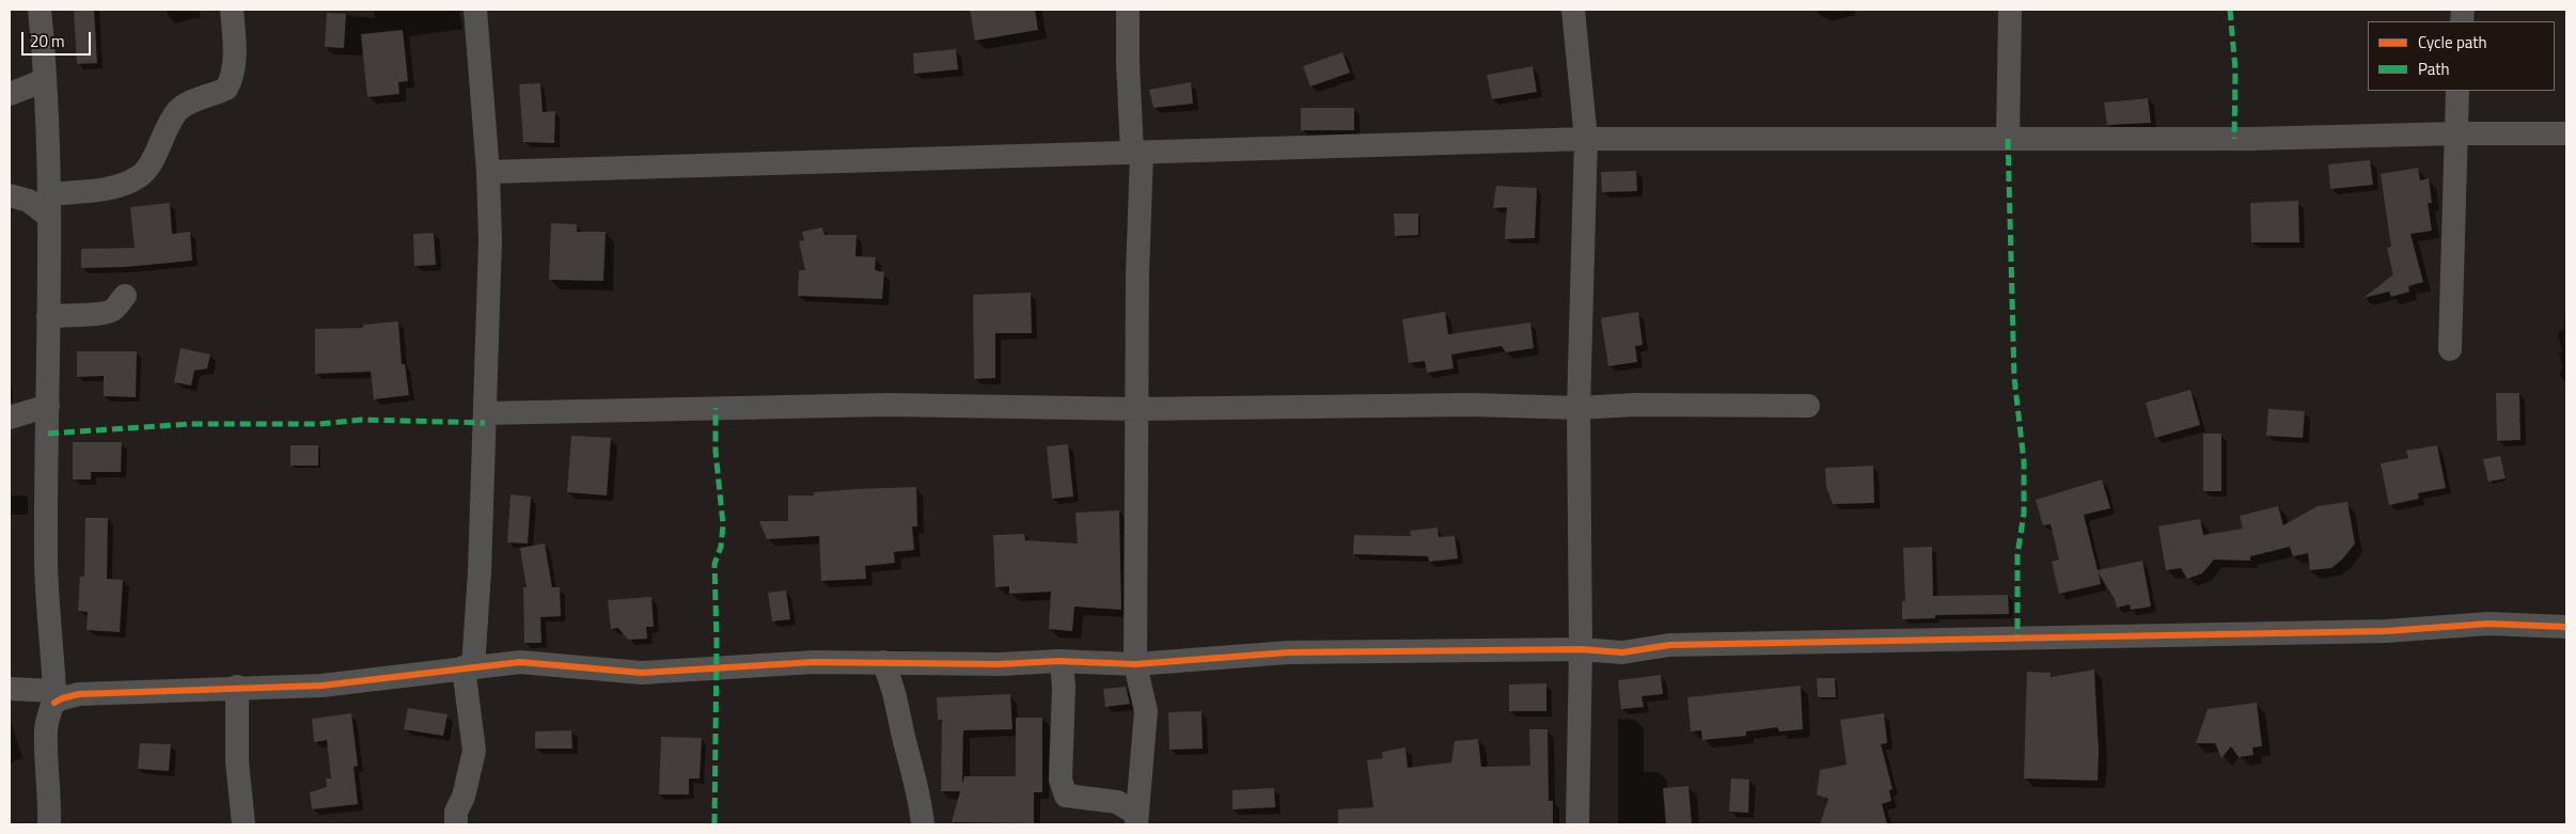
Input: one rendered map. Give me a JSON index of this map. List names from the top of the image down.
{
  "legend": ["Cycle path", "Path"],
  "scale_bar": "20 m"
}
